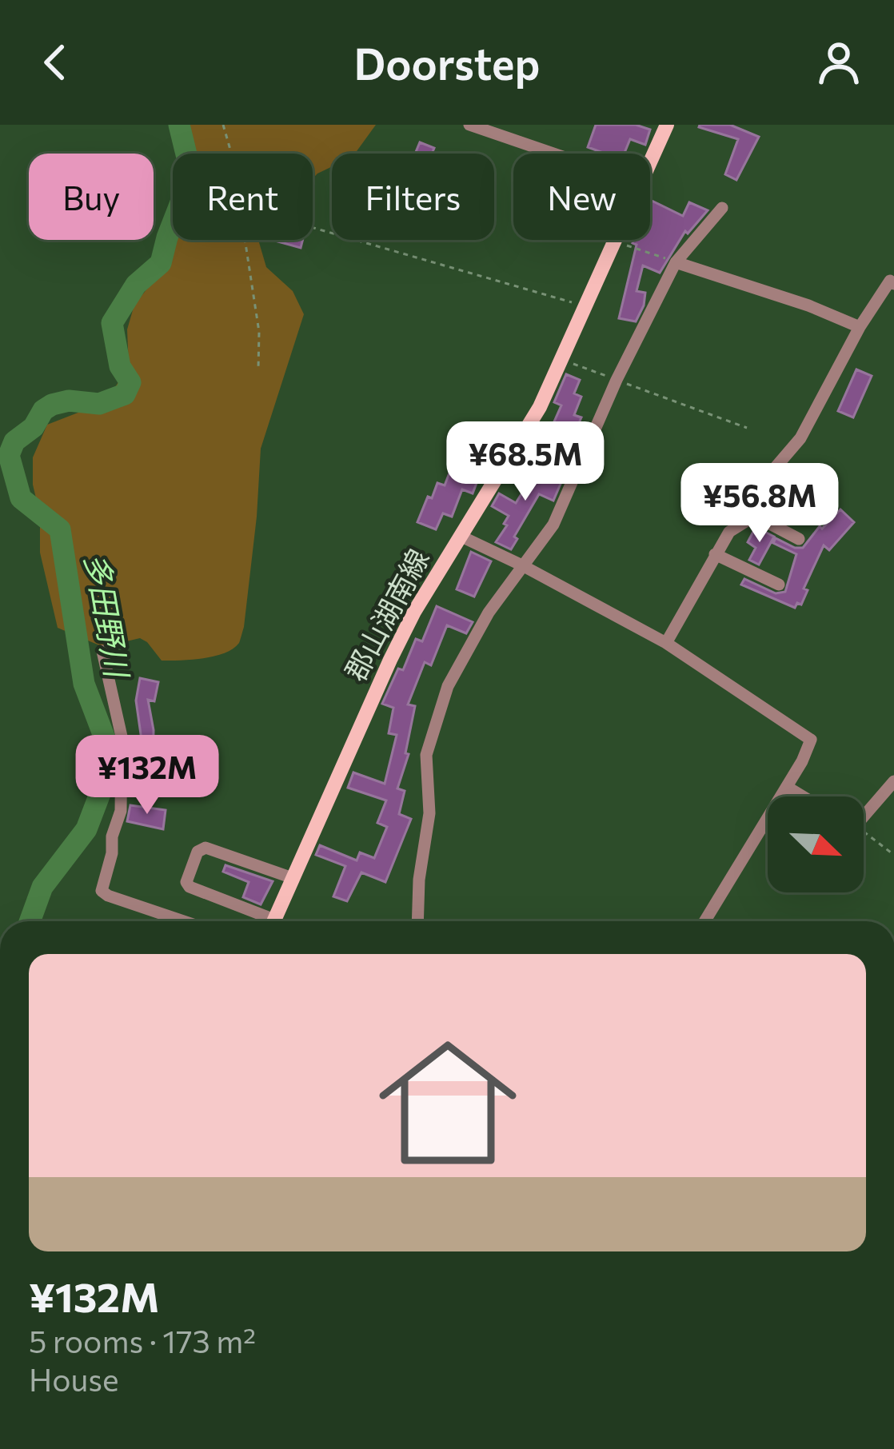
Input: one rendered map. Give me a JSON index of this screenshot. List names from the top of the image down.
{
  "streets": {
    "main road": ["郡山湖南線"]
  },
  "water": ["多田野川"],
  "north": "bottom right",
  "page": {
    "header": "Doorstep",
    "chip": [
      "Buy",
      "Rent",
      "Filters",
      "New"
    ],
    "price": ["¥68.5M", "¥56.8M", "¥132M"],
    "list": [
      {
        "name": "¥132M",
        "note": "5 rooms · 173 m² · House"
      }
    ]
  }
}
